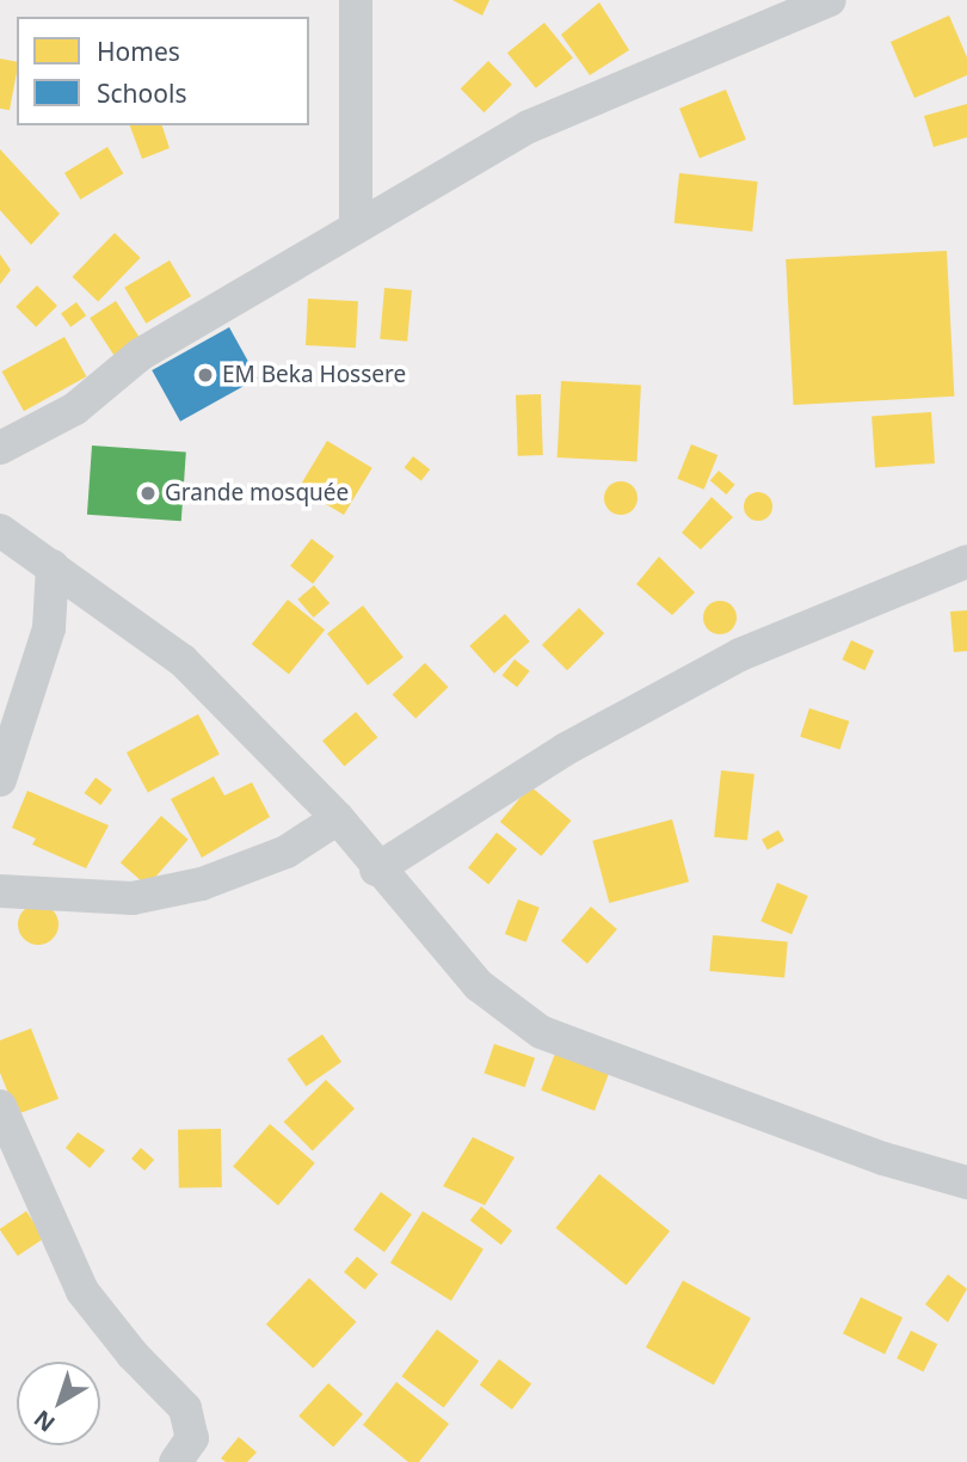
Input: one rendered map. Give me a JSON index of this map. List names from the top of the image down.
{
  "places": ["EM Beka Hossere", "Grande mosquée"],
  "legend": ["Homes", "Schools"],
  "north": "bottom left"
}
